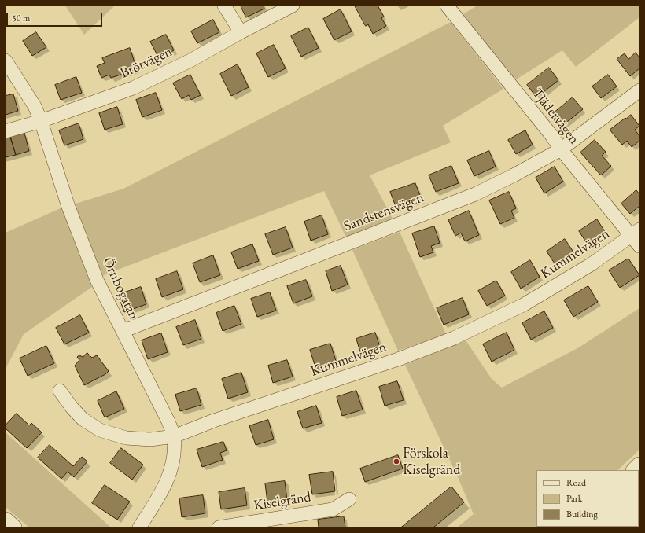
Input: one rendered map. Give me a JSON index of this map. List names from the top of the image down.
{
  "streets": {
    "street": [
      "Brötvägen",
      "Tjädervägen",
      "Sandstensvägen",
      "Kummelvägen",
      "Örnbogatan",
      "Kiselgränd"
    ]
  },
  "crossings": [
    ["Brötvägen", "Örnbogatan"],
    ["Tjädervägen", "Sandstensvägen"],
    ["Tjädervägen", "Kummelvägen"],
    ["Sandstensvägen", "Örnbogatan"],
    ["Kummelvägen", "Örnbogatan"]
  ],
  "places": ["Förskola Kiselgränd"],
  "legend": ["Road", "Park", "Building"],
  "scale_bar": "50 m"
}
